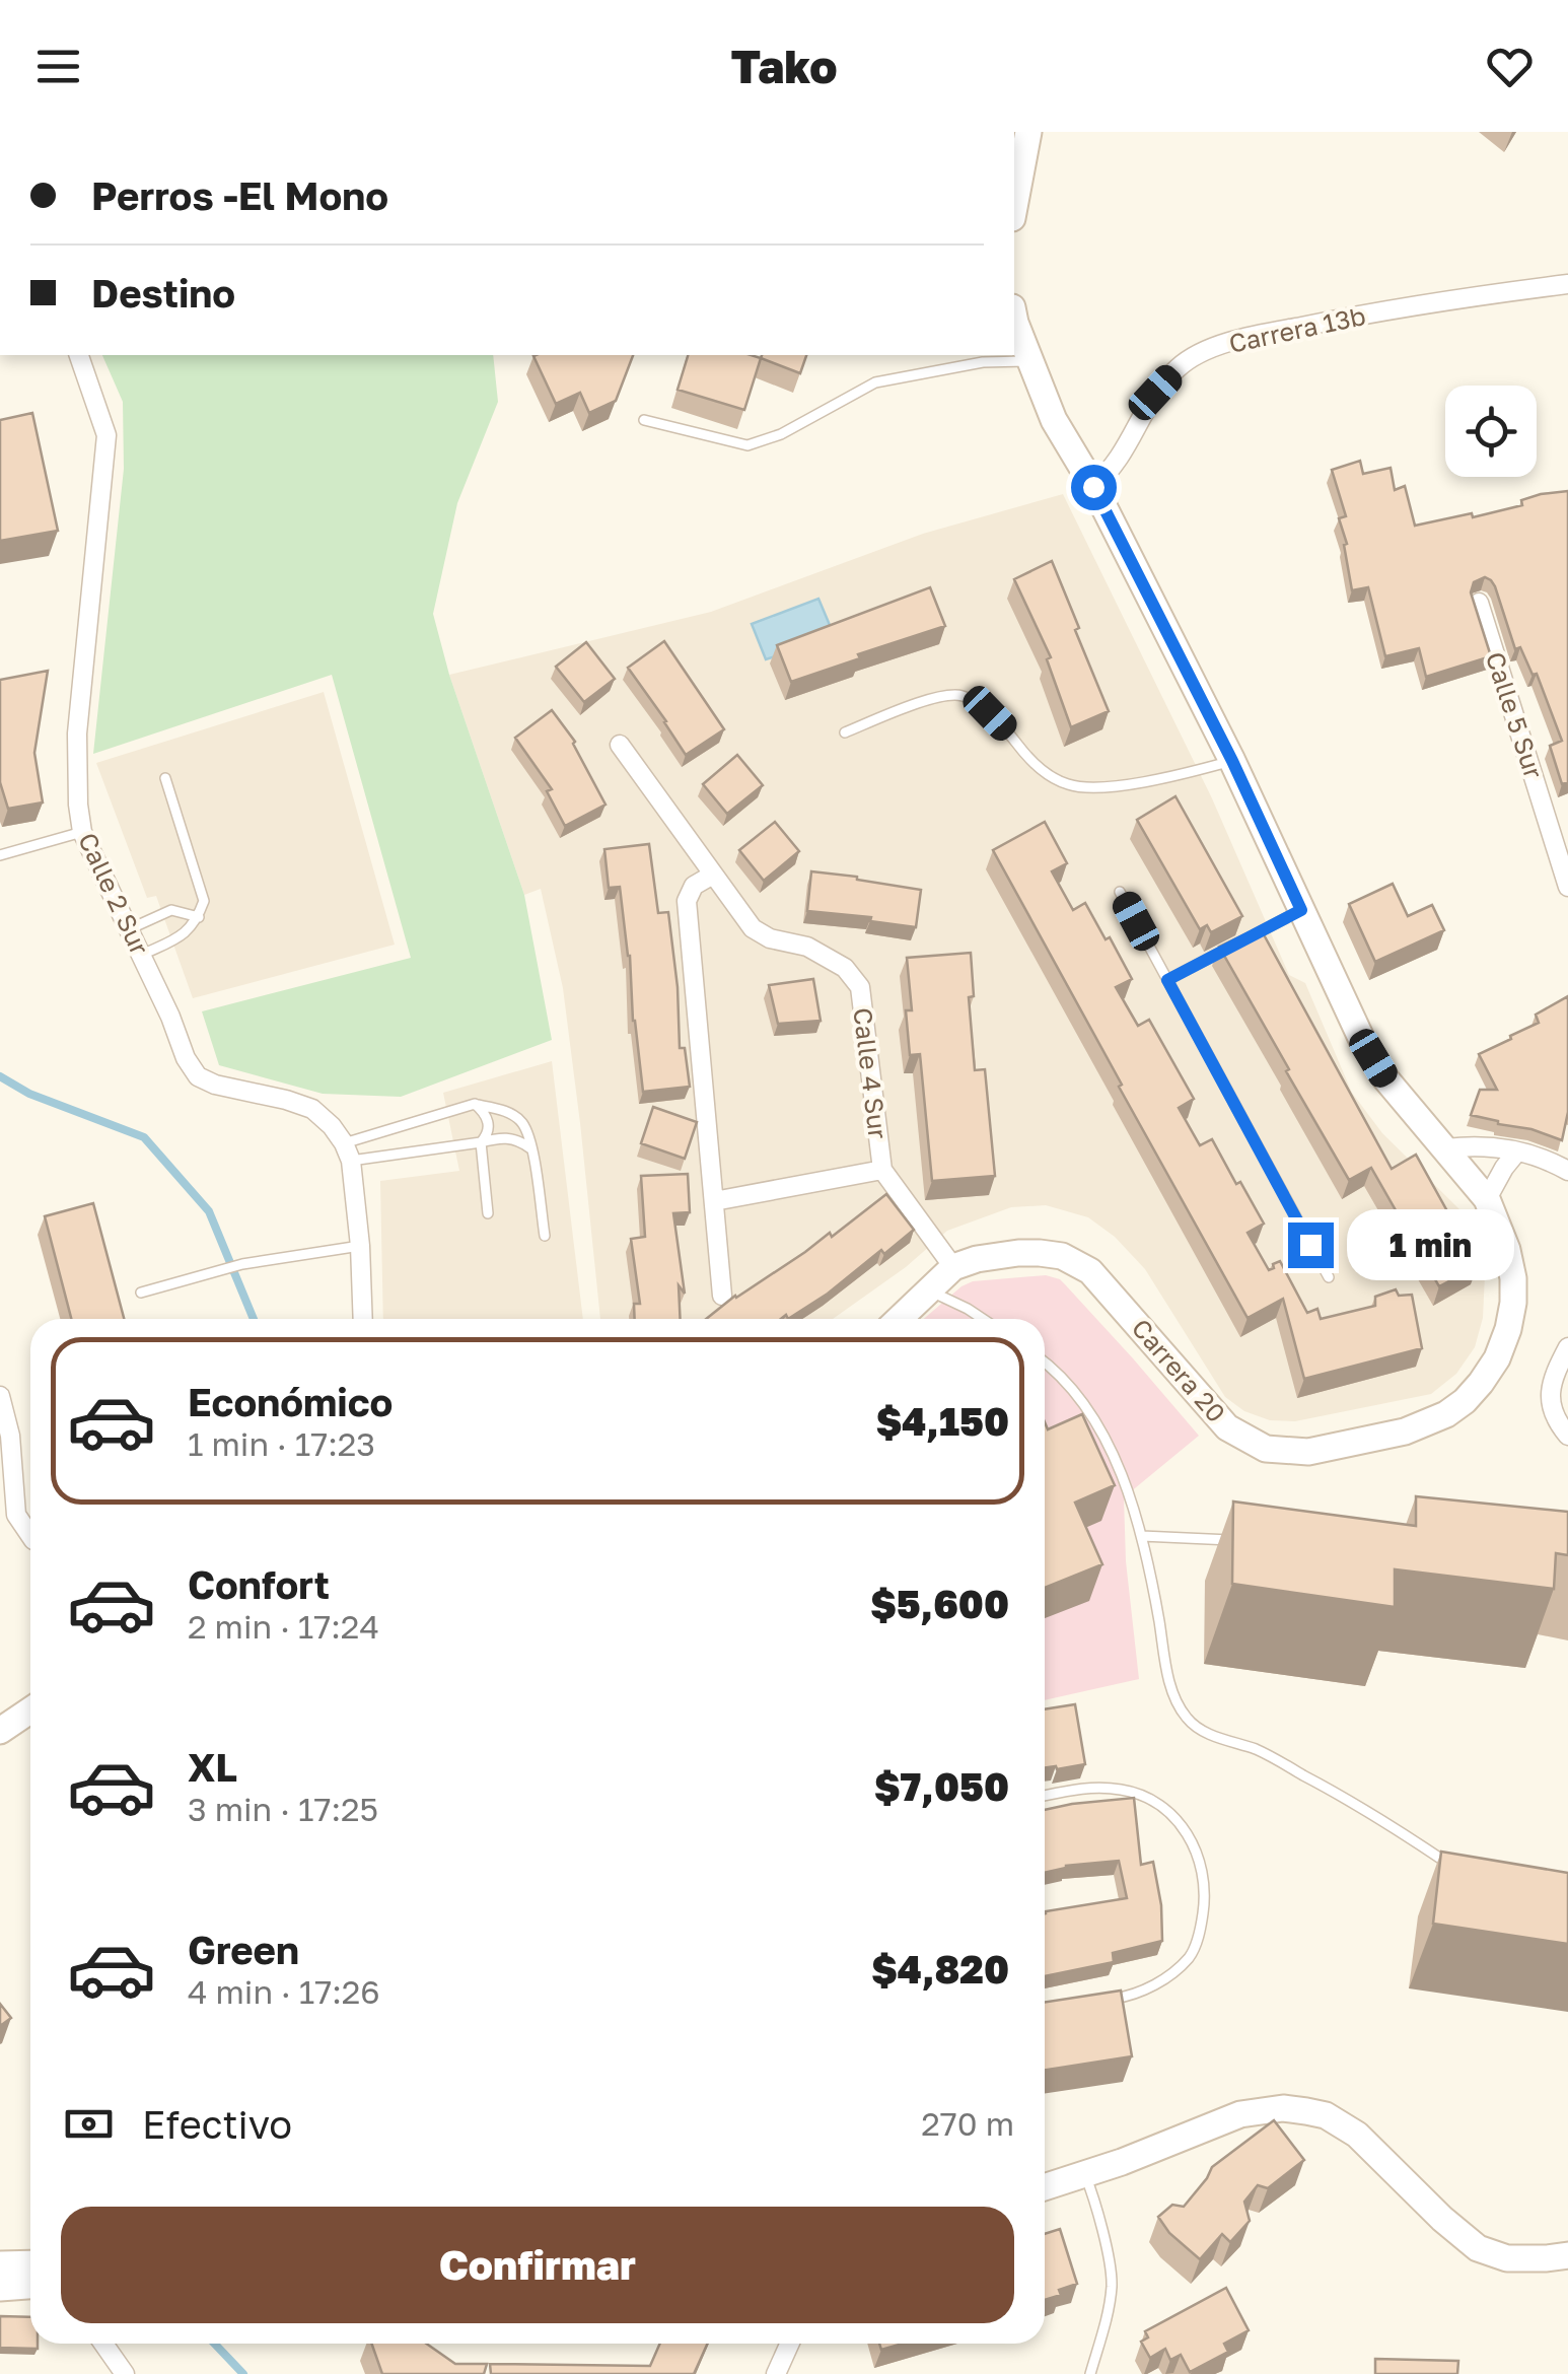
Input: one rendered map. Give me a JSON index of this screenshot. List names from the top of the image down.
{
  "streets": {
    "street": [
      "Carrera 13b",
      "Calle 5 Sur",
      "Calle 2 Sur",
      "Calle 4 Sur",
      "Carrera 20"
    ]
  },
  "crossings": [
    ["Carrera 13b", "Carrera 20"],
    ["Calle 4 Sur", "Carrera 20"]
  ],
  "page": {
    "header": "Tako",
    "banner": ["Perros -El Mono", "Destino"],
    "bubble": "1 min",
    "list": [
      {
        "name": "Económico",
        "note": "1 min · 17:23",
        "value": "$4,150"
      },
      {
        "name": "Confort",
        "note": "2 min · 17:24",
        "value": "$5,600"
      },
      {
        "name": "XL",
        "note": "3 min · 17:25",
        "value": "$7,050"
      },
      {
        "name": "Green",
        "note": "4 min · 17:26",
        "value": "$4,820"
      }
    ],
    "pay": ["Efectivo", "270 m"],
    "buttons": "Confirmar"
  }
}
